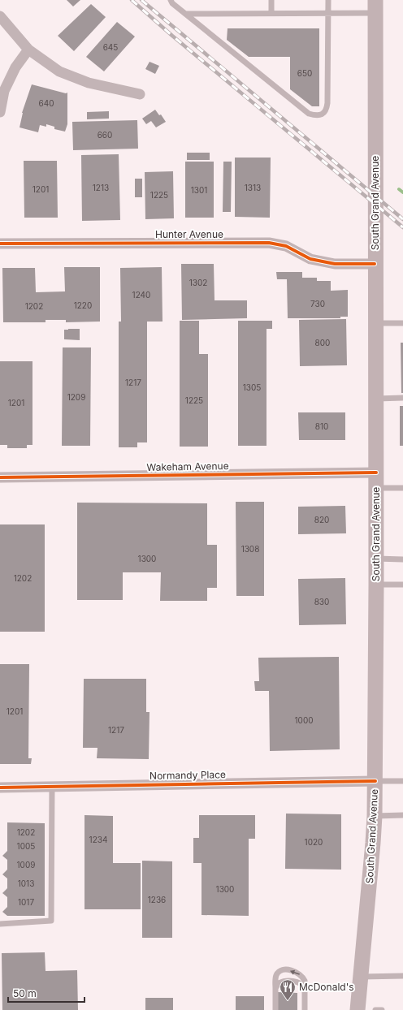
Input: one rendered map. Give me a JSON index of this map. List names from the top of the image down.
{
  "streets": {
    "main road": ["South Grand Avenue"],
    "street": ["Hunter Avenue", "Wakeham Avenue", "Normandy Place"]
  },
  "crossings": [
    ["South Grand Avenue", "Hunter Avenue"],
    ["South Grand Avenue", "Wakeham Avenue"],
    ["South Grand Avenue", "Normandy Place"]
  ],
  "places": {
    "restaurant": ["McDonald's"]
  },
  "house_numbers": [
    "645",
    "650",
    "640",
    "660",
    "1213",
    "1313",
    "1201",
    "1301",
    "1225",
    "1302",
    "1240",
    "730",
    "1220",
    "1202",
    "800",
    "1217",
    "1305",
    "1209",
    "1225",
    "1201",
    "810",
    "820",
    "1308",
    "1300",
    "1202",
    "830",
    "1201",
    "1000",
    "1217",
    "1202",
    "1234",
    "1020",
    "1005",
    "1009",
    "1013",
    "1300",
    "1236",
    "1017"
  ],
  "scale_bar": "50 m"
}
